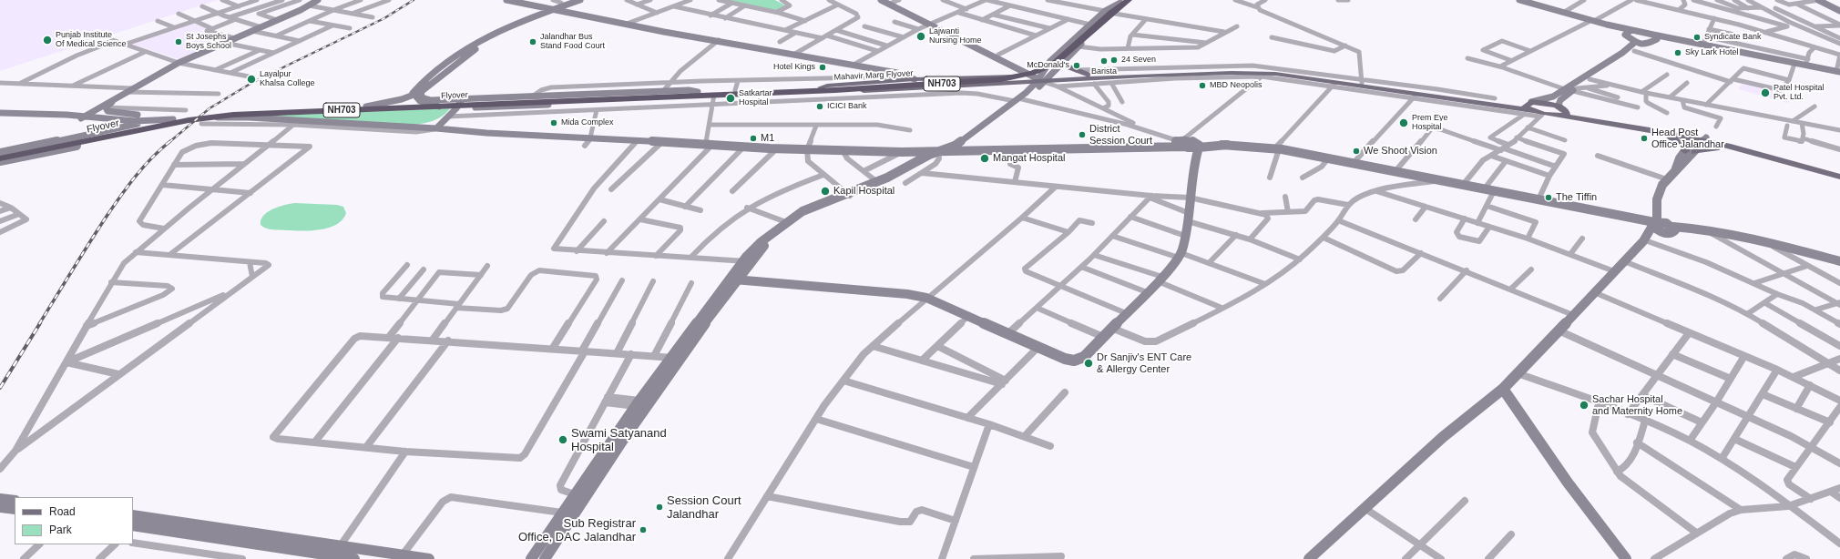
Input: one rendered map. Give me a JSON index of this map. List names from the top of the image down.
{
  "streets": {
    "highway": ["Mahavir Marg Flyover", "NH703", "Flyover"]
  },
  "crossings": [
    ["Mahavir Marg Flyover", "NH703"],
    ["NH703", "Flyover"]
  ],
  "places": [
    "Lajwanti Nursing Home",
    "Syndicate Bank",
    "Punjab Institute Of Medical Science",
    "St Josephs Boys School",
    "Jalandhar Bus Stand Food Court",
    "Sky Lark Hotel",
    "24 Seven",
    "Barista",
    "McDonald's",
    "Hotel Kings",
    "Layalpur Khalsa College",
    "MBD Neopolis",
    "Patel Hospital Pvt. Ltd.",
    "Satkartar Hospital",
    "ICICI Bank",
    "Mida Complex",
    "Prem Eye Hospital",
    "District Session Court",
    "M1",
    "Head Post Office Jalandhar",
    "We Shoot Vision",
    "Mangat Hospital",
    "Kapil Hospital",
    "The Tiffin",
    "Dr Sanjiv's ENT Care & Allergy Center",
    "Sachar Hospital and Maternity Home",
    "Swami Satyanand Hospital",
    "Session Court Jalandhar",
    "Sub Registrar Office, DAC Jalandhar"
  ],
  "legend": ["Road", "Park"]
}
